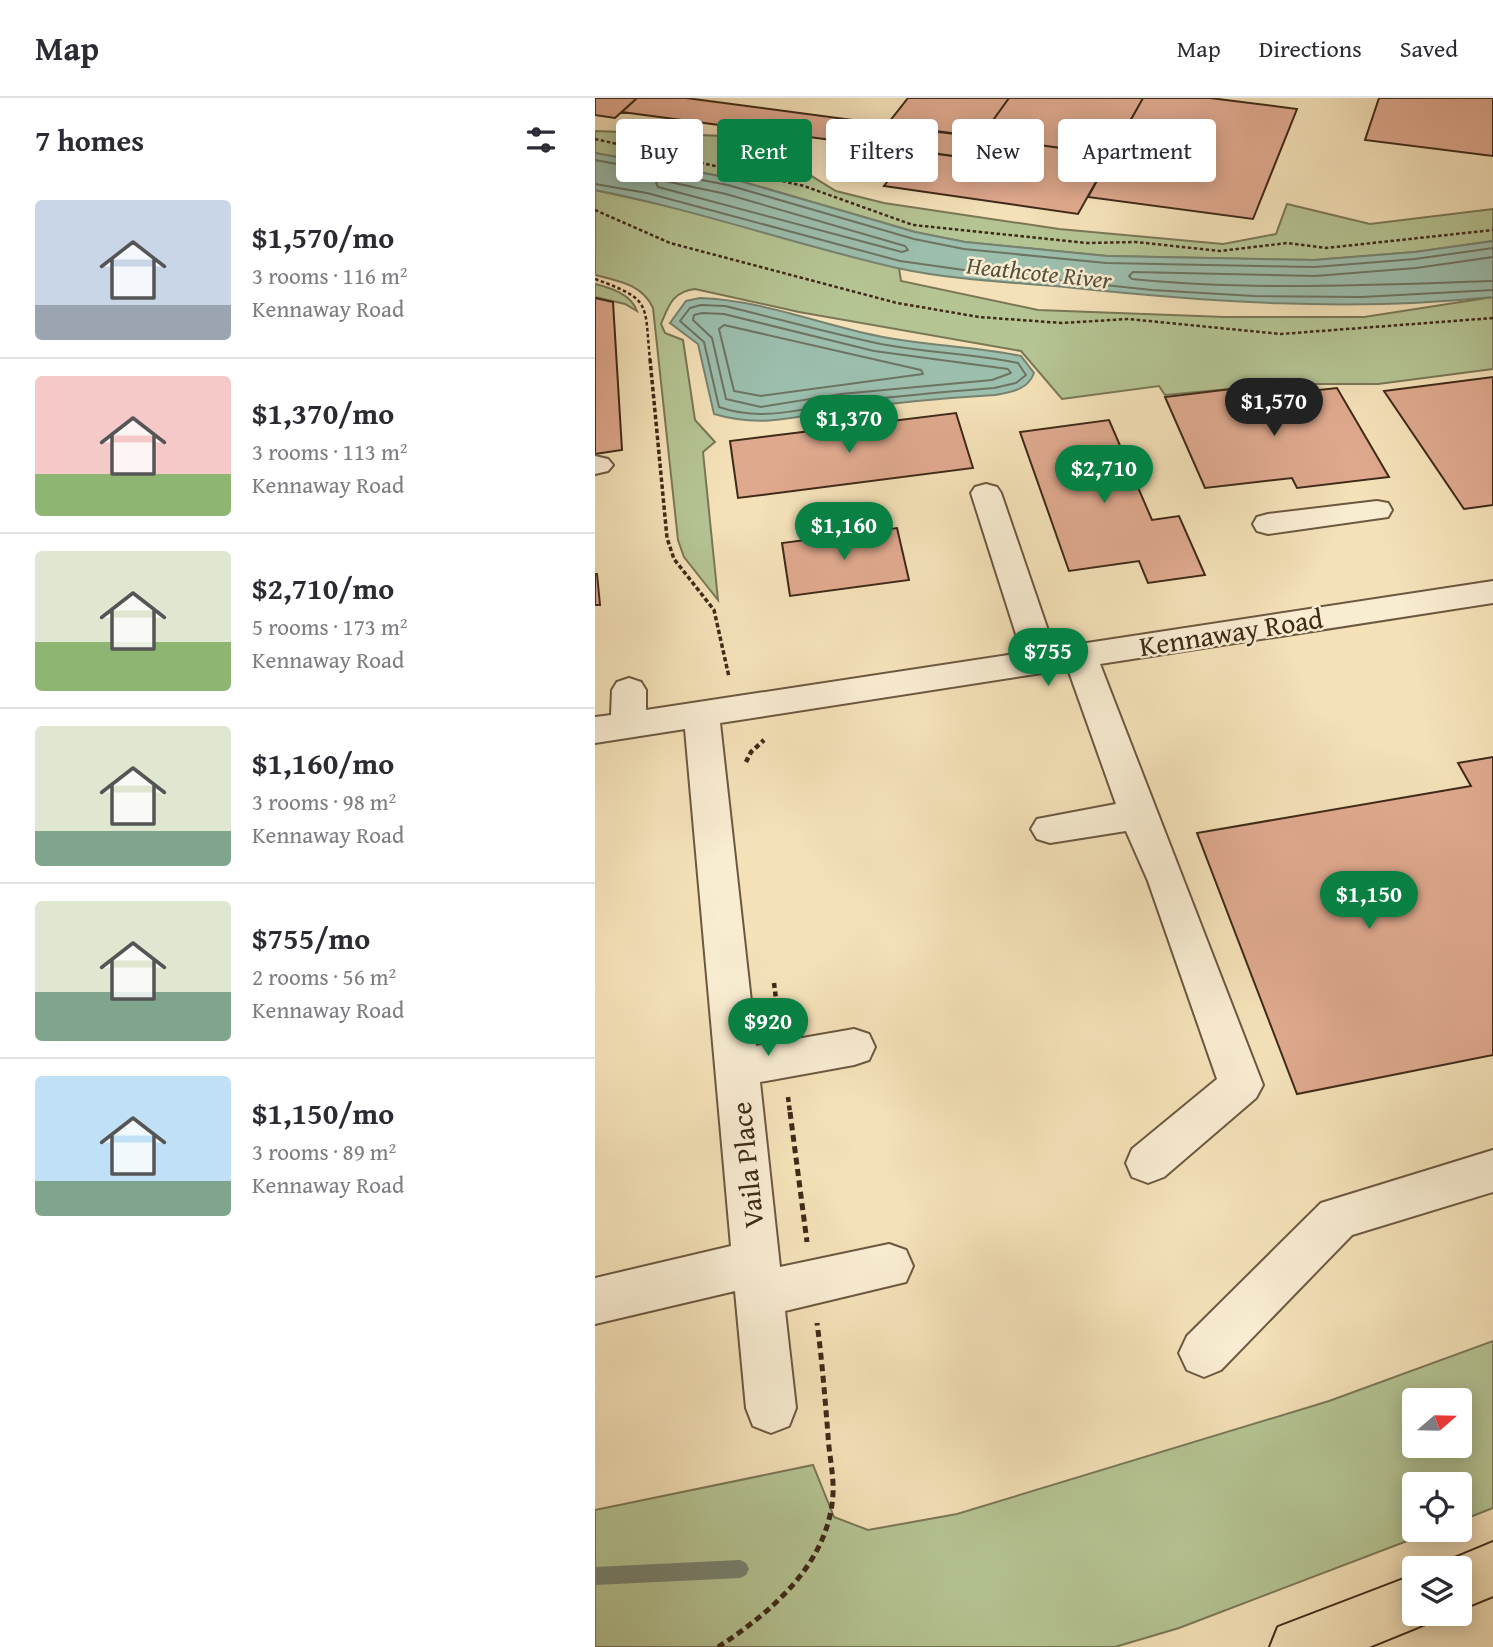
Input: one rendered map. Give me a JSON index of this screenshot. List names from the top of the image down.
{
  "streets": {
    "street": ["Kennaway Road", "Vaila Place"]
  },
  "crossings": [
    ["Kennaway Road", "Vaila Place"]
  ],
  "water": ["Heathcote River"],
  "north": "right",
  "page": {
    "header": "Map",
    "nav": ["Map", "Directions", "Saved"],
    "heading": "7 homes",
    "chip": [
      "Buy",
      "Rent",
      "Filters",
      "New",
      "Apartment"
    ],
    "list": [
      {
        "name": "$1,570/mo",
        "note": "3 rooms · 116 m² · Kennaway Road"
      },
      {
        "name": "$1,370/mo",
        "note": "3 rooms · 113 m² · Kennaway Road"
      },
      {
        "name": "$2,710/mo",
        "note": "5 rooms · 173 m² · Kennaway Road"
      },
      {
        "name": "$1,160/mo",
        "note": "3 rooms · 98 m² · Kennaway Road"
      },
      {
        "name": "$755/mo",
        "note": "2 rooms · 56 m² · Kennaway Road"
      },
      {
        "name": "$1,150/mo",
        "note": "3 rooms · 89 m² · Kennaway Road"
      }
    ],
    "price": [
      "$1,570",
      "$1,370",
      "$2,710",
      "$1,160",
      "$755",
      "$1,150",
      "$920"
    ]
  }
}
